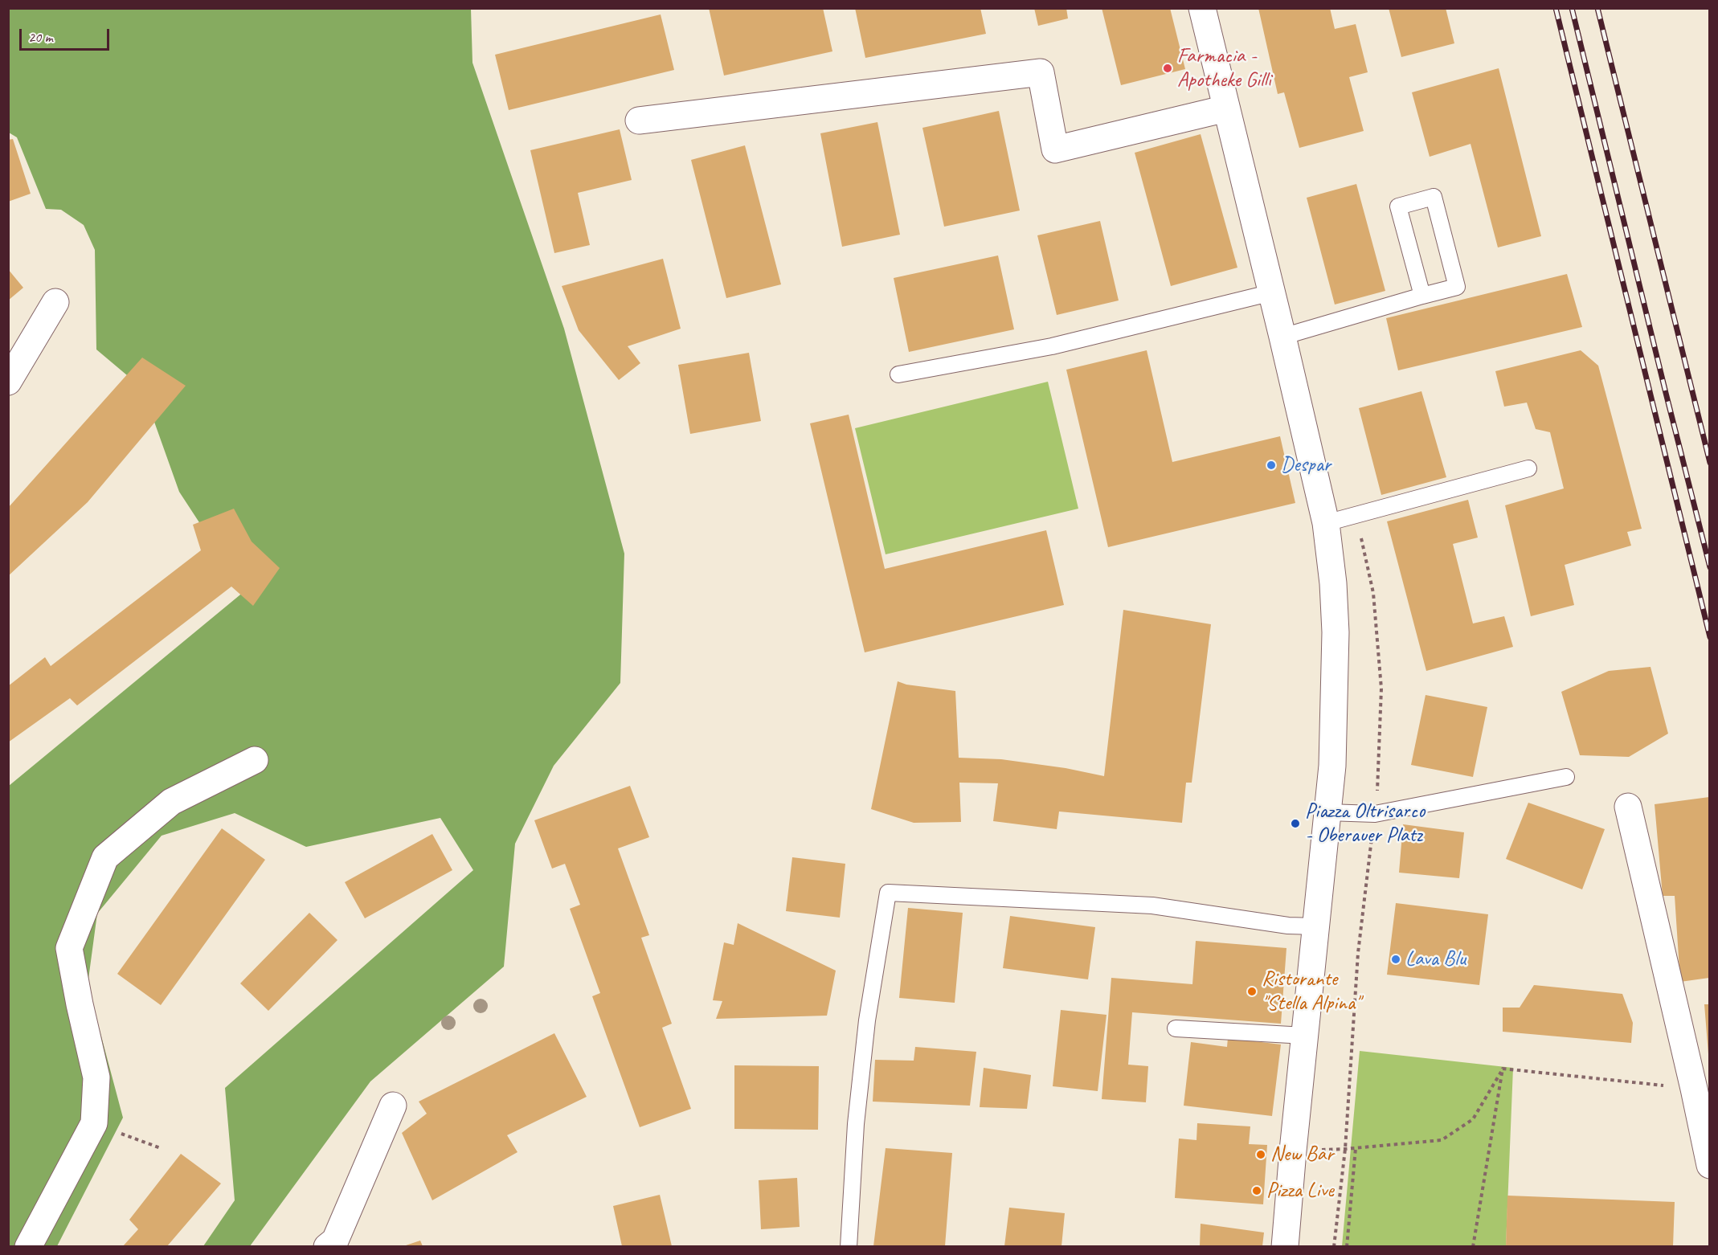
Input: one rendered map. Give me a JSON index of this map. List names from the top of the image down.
{
  "places": [
    "Farmacia - Apotheke Gilli",
    "Despar",
    "Piazza Oltrisarco - Oberauer Platz",
    "Lava Blu",
    "Ristorante \"Stella Alpina\"",
    "New Bar",
    "Pizza Live"
  ],
  "scale_bar": "20 m"
}
